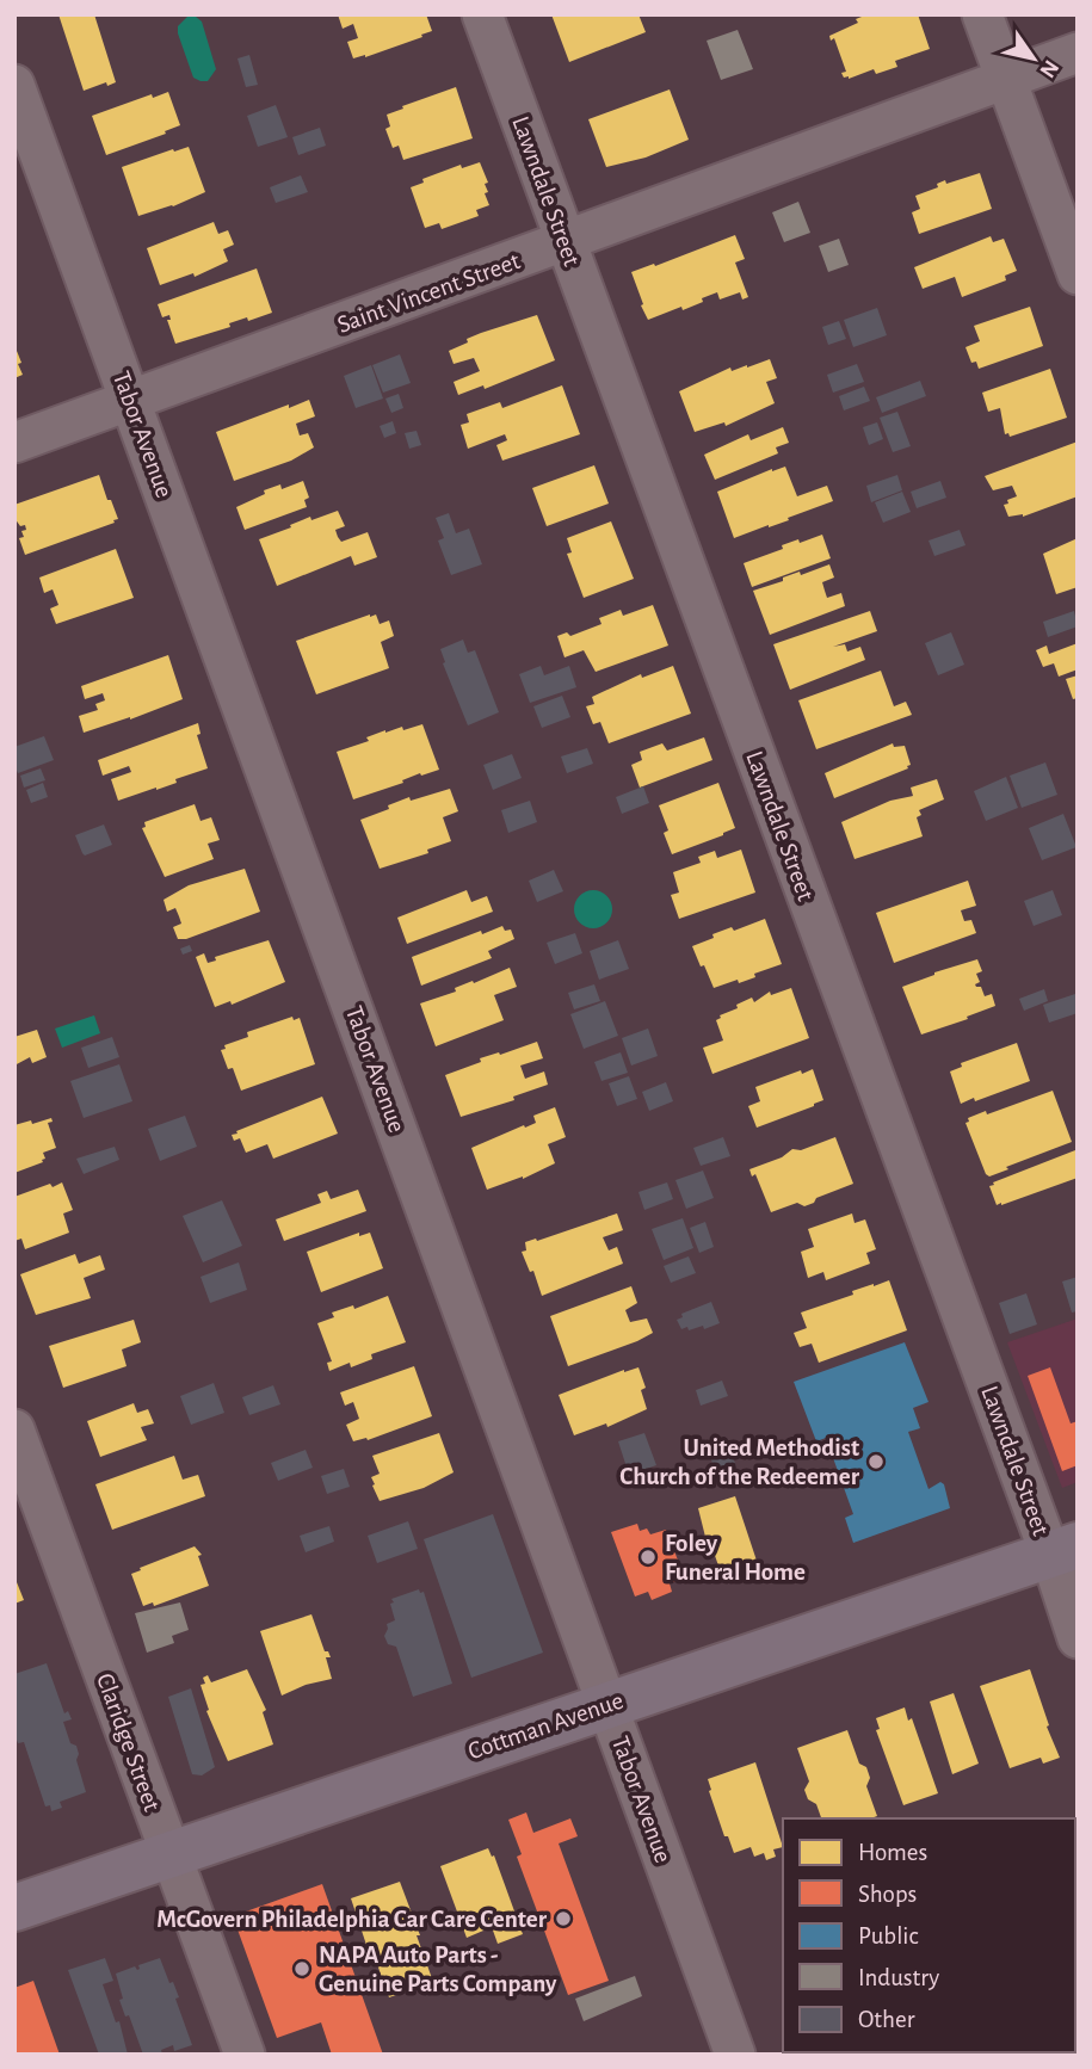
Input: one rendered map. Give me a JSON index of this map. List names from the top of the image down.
{
  "streets": {
    "main road": ["Cottman Avenue"],
    "street": [
      "Lawndale Street",
      "Saint Vincent Street",
      "Tabor Avenue",
      "Claridge Street"
    ]
  },
  "crossings": [
    ["Lawndale Street", "Saint Vincent Street"],
    ["Lawndale Street", "Cottman Avenue"],
    ["Saint Vincent Street", "Tabor Avenue"],
    ["Tabor Avenue", "Cottman Avenue"],
    ["Cottman Avenue", "Claridge Street"]
  ],
  "places": [
    "United Methodist Church of the Redeemer",
    "Foley Funeral Home",
    "McGovern Philadelphia Car Care Center",
    "NAPA Auto Parts - Genuine Parts Company"
  ],
  "legend": [
    "Homes",
    "Shops",
    "Public",
    "Industry",
    "Other"
  ],
  "north": "bottom right"
}
